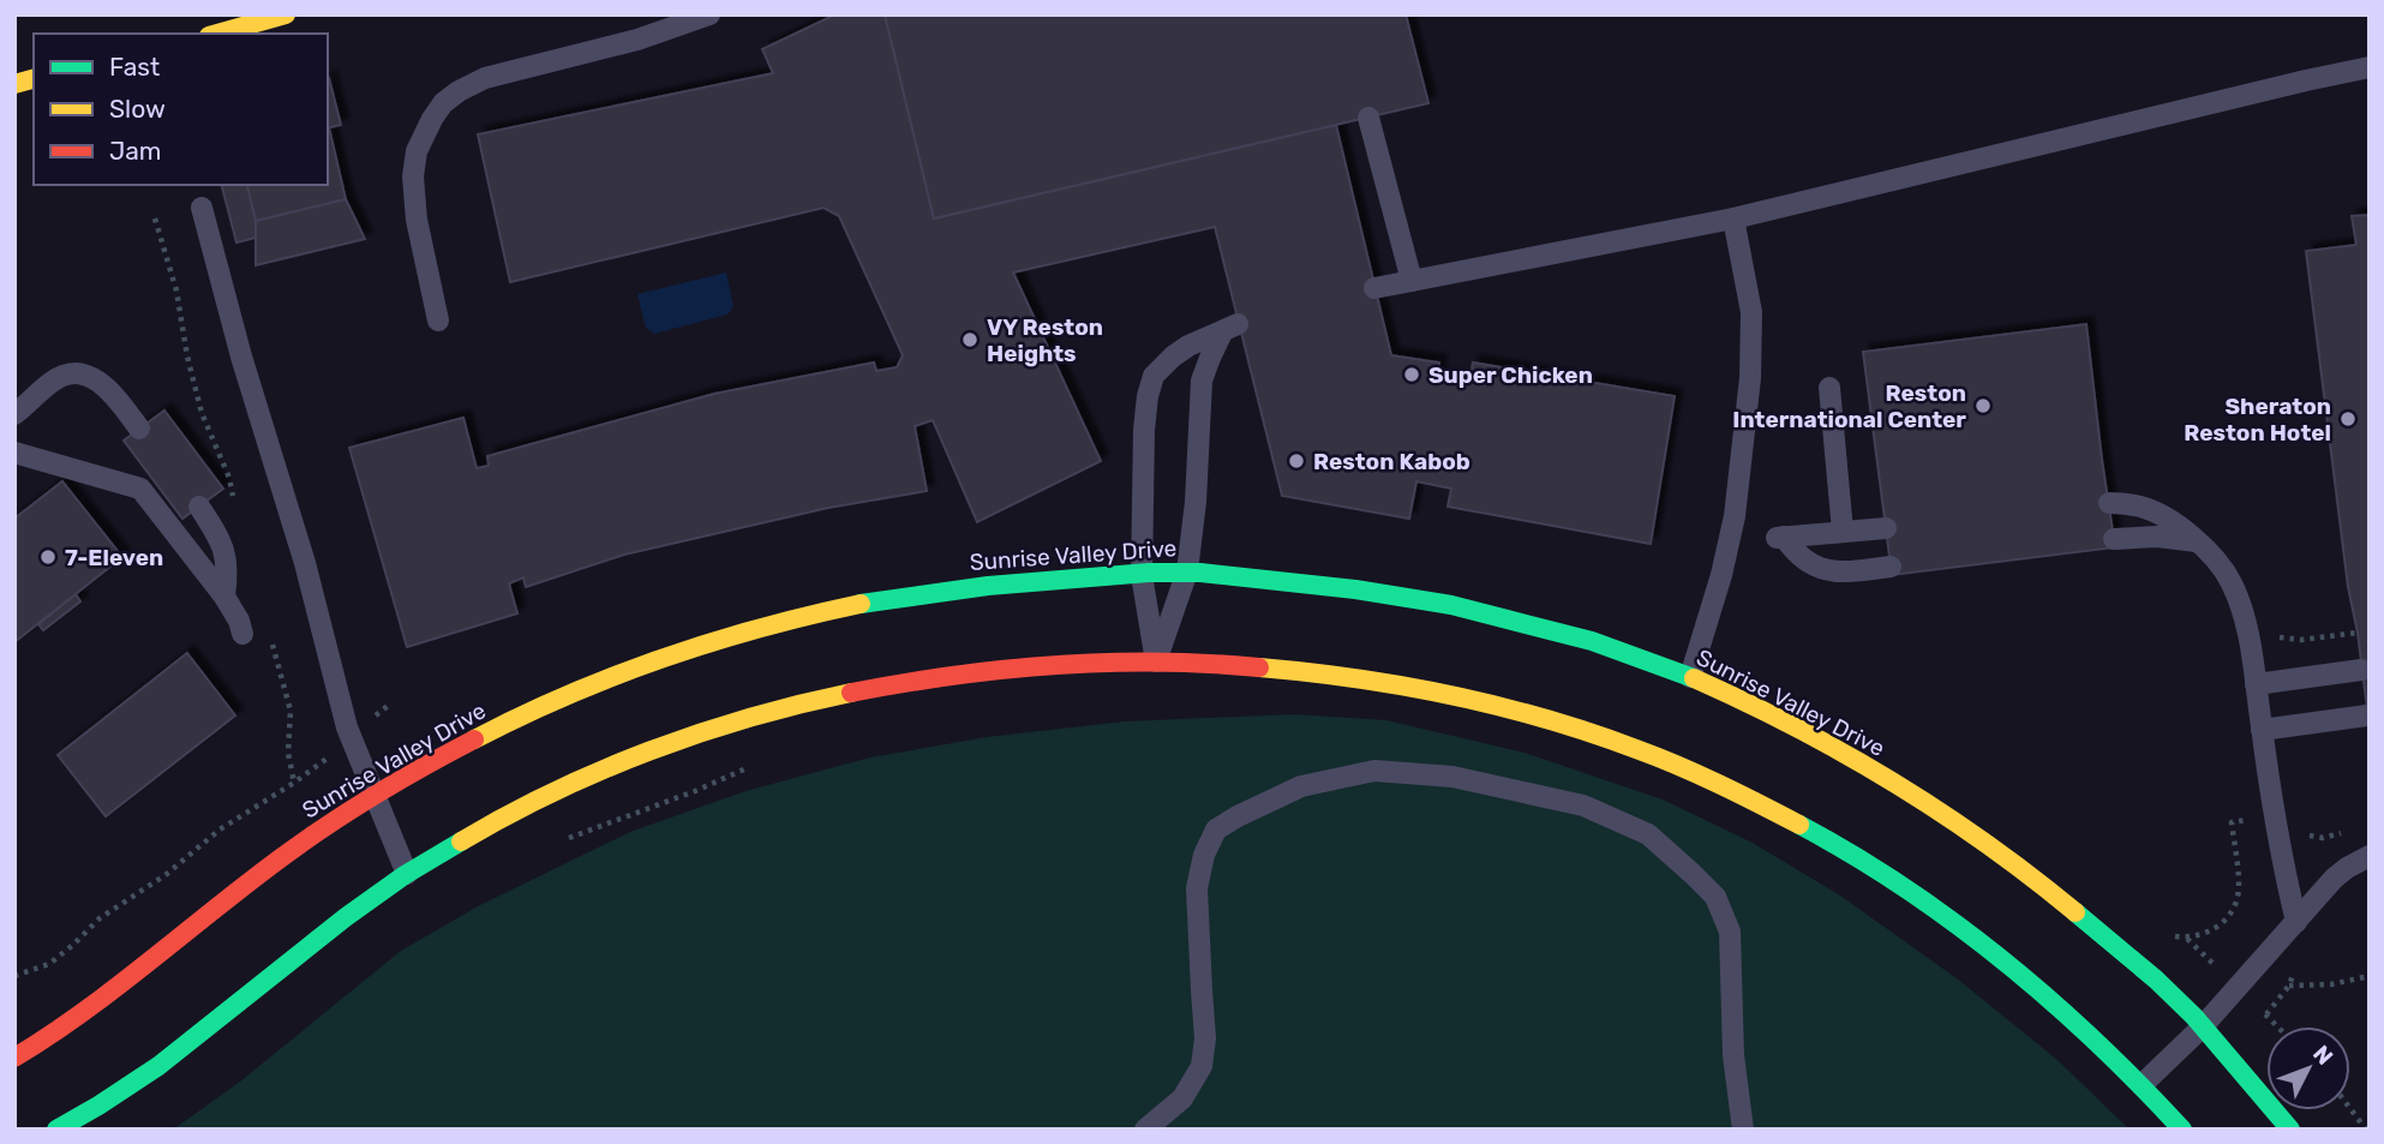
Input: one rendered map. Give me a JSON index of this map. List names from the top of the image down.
{
  "streets": {
    "main road": ["Sunrise Valley Drive"]
  },
  "places": [
    "VY Reston Heights",
    "Super Chicken",
    "Reston International Center",
    "Sheraton Reston Hotel",
    "Reston Kabob",
    "7-Eleven"
  ],
  "legend": ["Fast", "Slow", "Jam"],
  "north": "top right"
}
